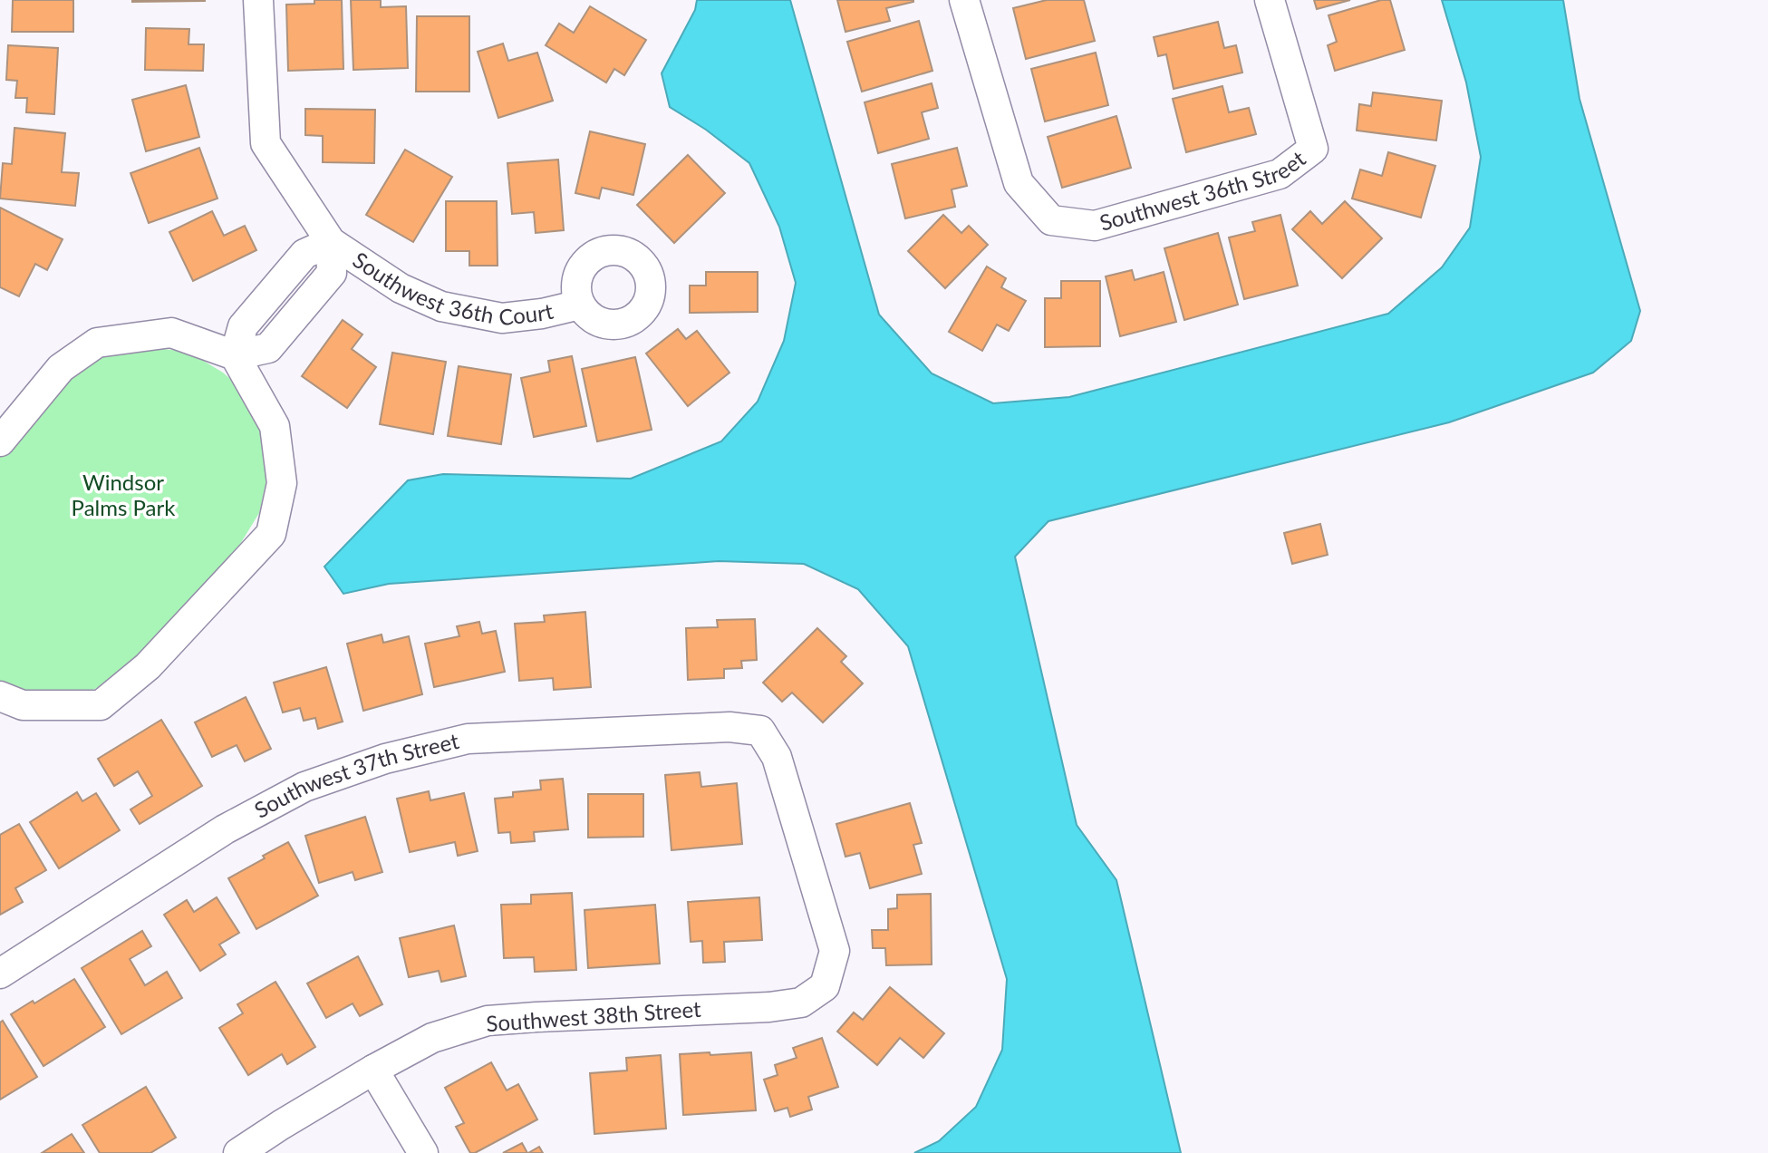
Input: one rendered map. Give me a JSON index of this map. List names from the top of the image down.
{
  "streets": {
    "street": [
      "Southwest 36th Street",
      "Southwest 36th Court",
      "Southwest 37th Street",
      "Southwest 38th Street"
    ]
  },
  "crossings": [
    ["Southwest 37th Street", "Southwest 38th Street"]
  ],
  "parks": ["Windsor Palms Park"]
}
